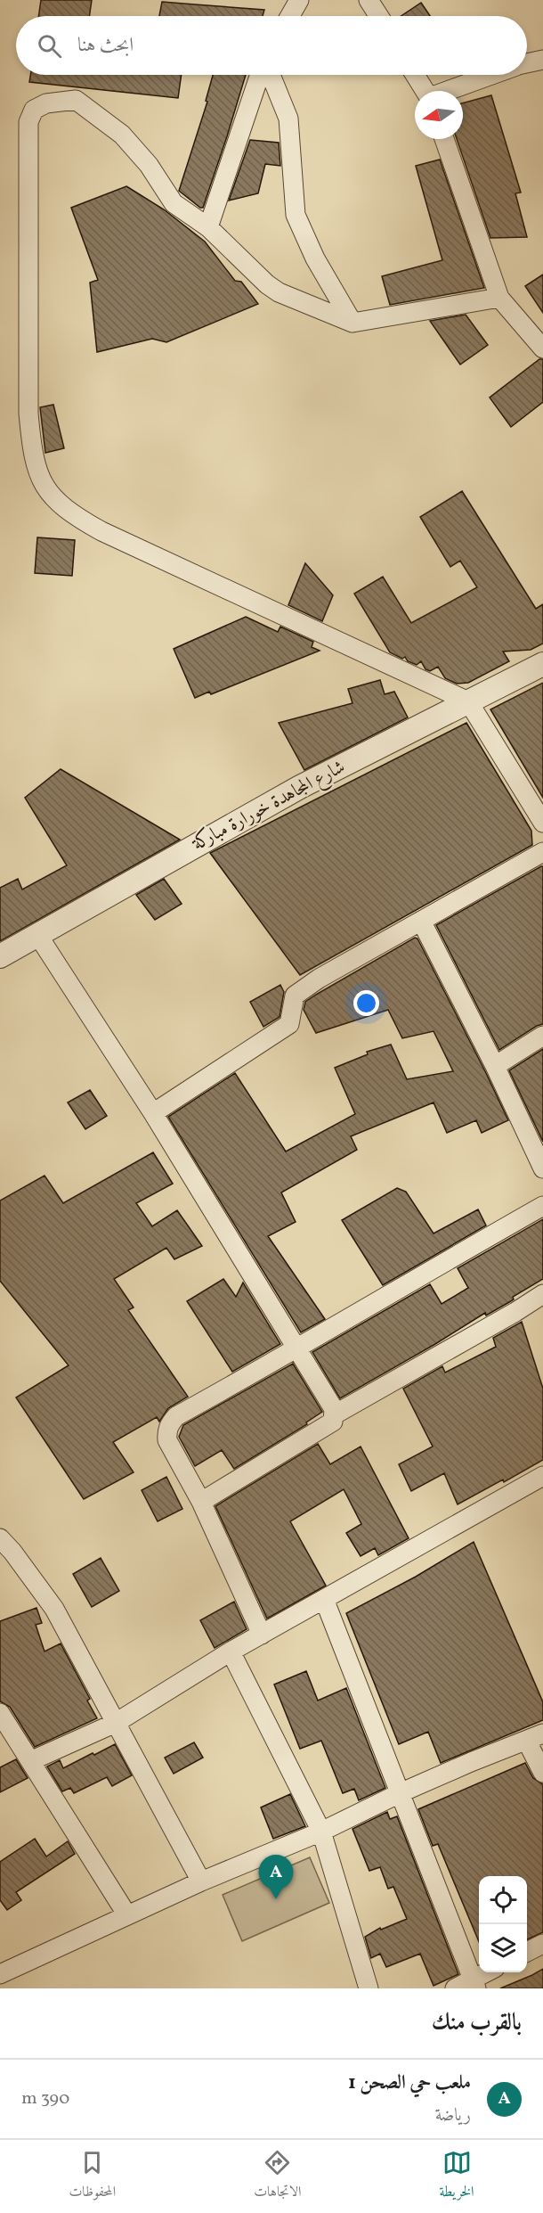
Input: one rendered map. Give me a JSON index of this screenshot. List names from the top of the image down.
{
  "streets": {
    "street": ["شارع المجاهدة خورارة مباركة"]
  },
  "north": "left",
  "page": {
    "search": "ابحث هنا",
    "pins": "A",
    "heading": "بالقرب منك",
    "list": [
      {
        "mark": "A",
        "name": "ملعب حي الصحن 1",
        "note": "رياضة",
        "value": "390 m"
      }
    ],
    "nav": ["الخريطة", "الاتجاهات", "المحفوظات"]
  }
}
